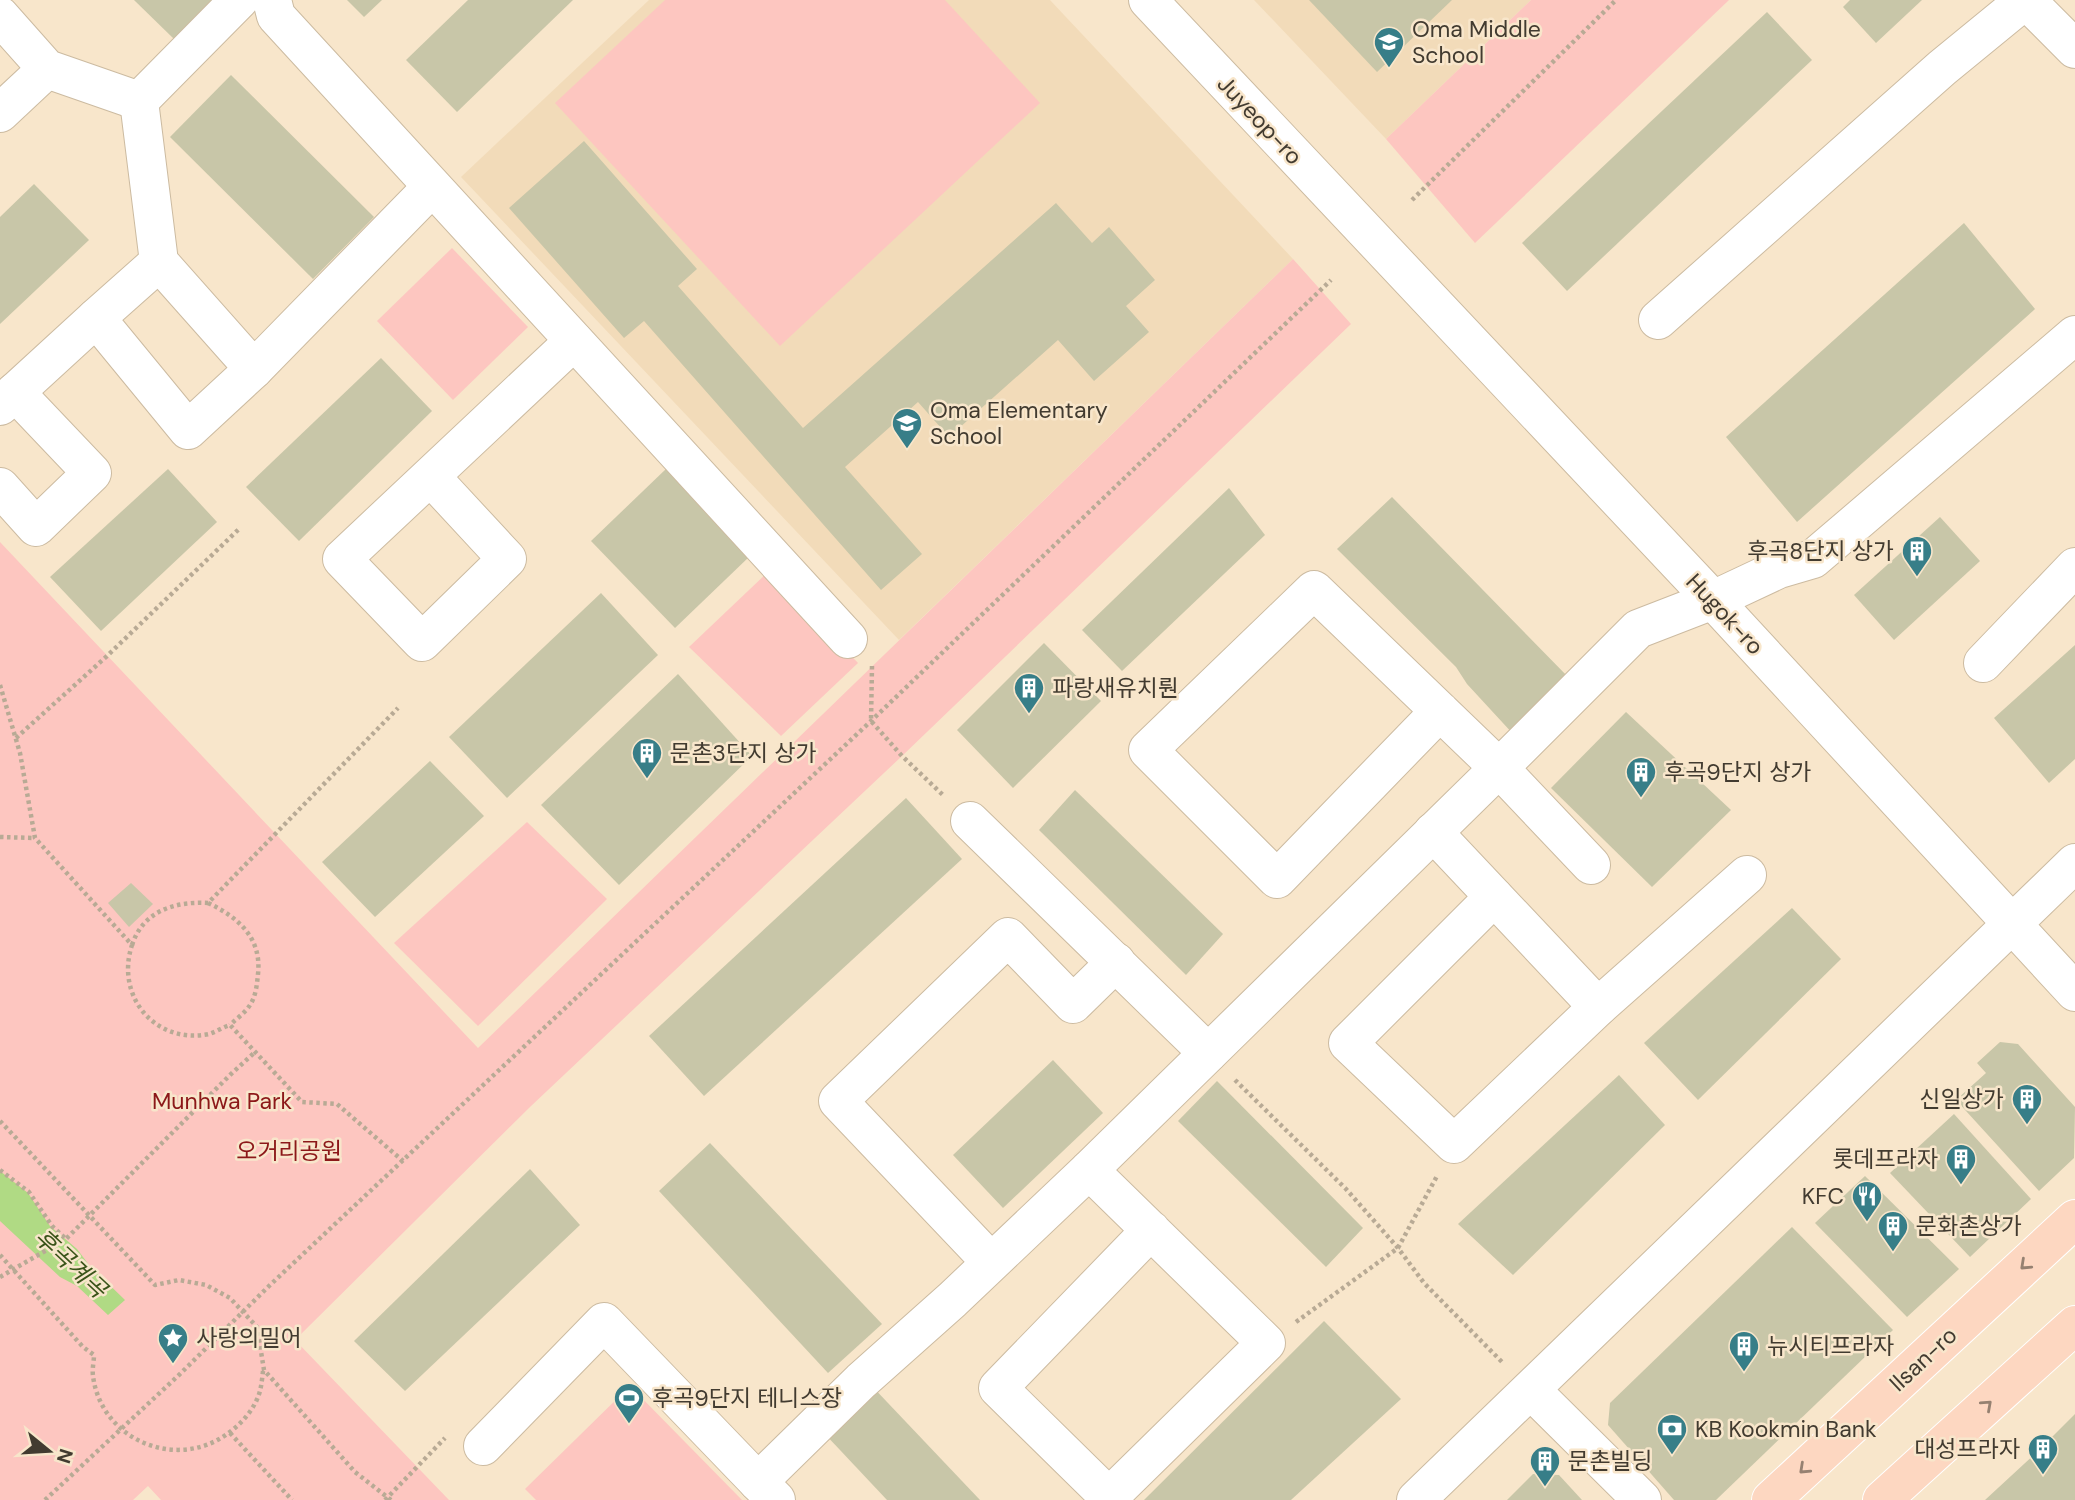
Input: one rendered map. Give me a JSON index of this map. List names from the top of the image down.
{
  "streets": {
    "main road": ["Ilsan-ro"],
    "street": ["Juyeop-ro", "Hugok-ro"]
  },
  "crossings": [
    ["Juyeop-ro", "Hugok-ro"]
  ],
  "water": ["후곡계곡"],
  "parks": ["Munhwa Park", "오거리공원"],
  "places": {
    "school or university": ["Oma Middle School", "Oma Elementary School"],
    "building": [
      "후곡8단지 상가",
      "파랑새유치뤈",
      "문촌3단지 상가",
      "후곡9단지 상가",
      "신일상가",
      "롯데프라자",
      "문화촌상가",
      "뉴시티프라자",
      "대성프라자",
      "문촌빌딩"
    ],
    "restaurant": ["KFC"],
    "place": ["사랑의밀어"],
    "sports": ["후곡9단지 테니스장"],
    "bank": ["KB Kookmin Bank"]
  },
  "north": "right"
}
